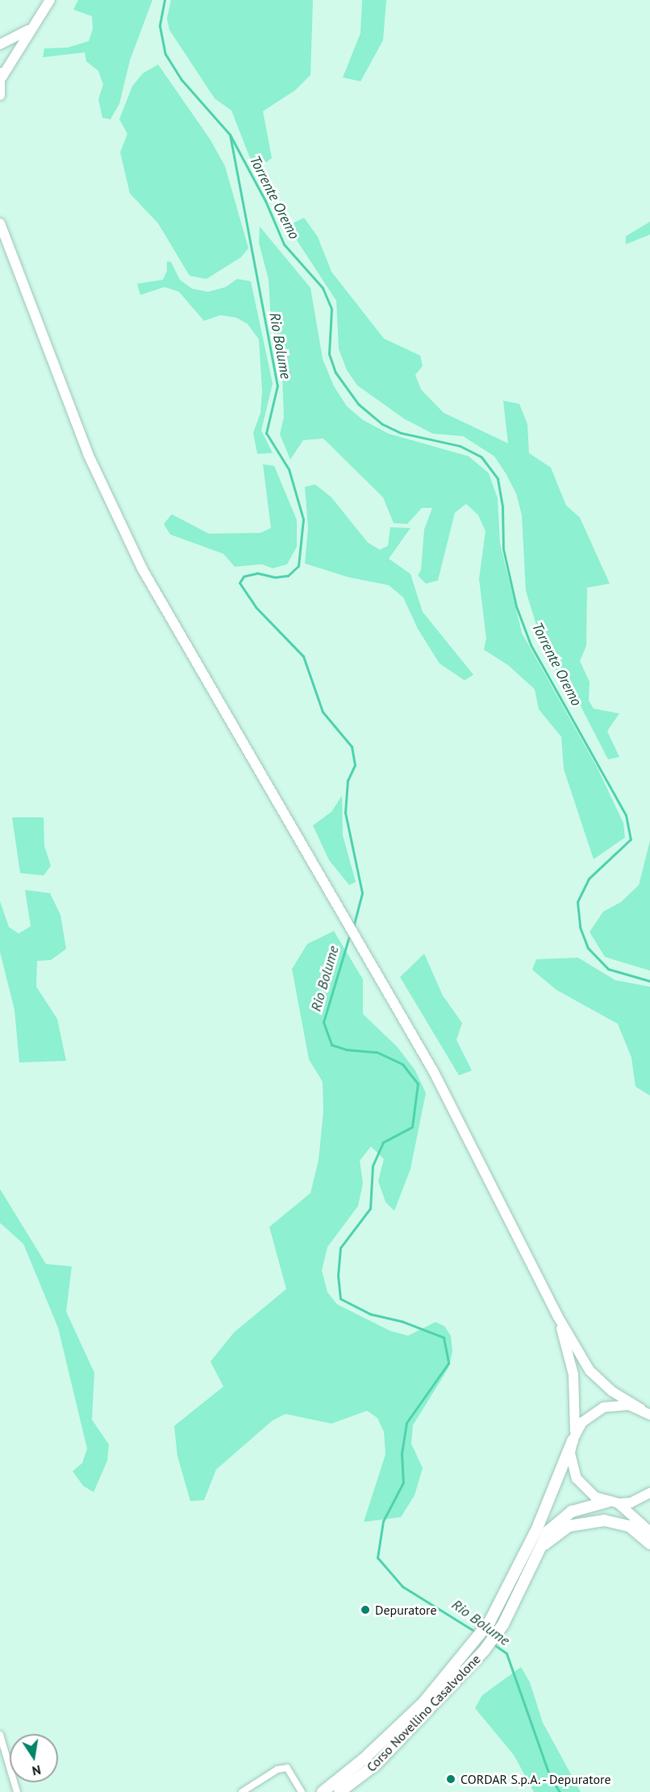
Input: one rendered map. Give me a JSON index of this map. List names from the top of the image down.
{
  "streets": {
    "highway": ["Corso Novellino Casalvolone"]
  },
  "water": ["Torrente Oremo", "Rio Bolume"],
  "places": ["Depuratore", "CORDAR S.p.A. - Depuratore"],
  "north": "bottom"
}
